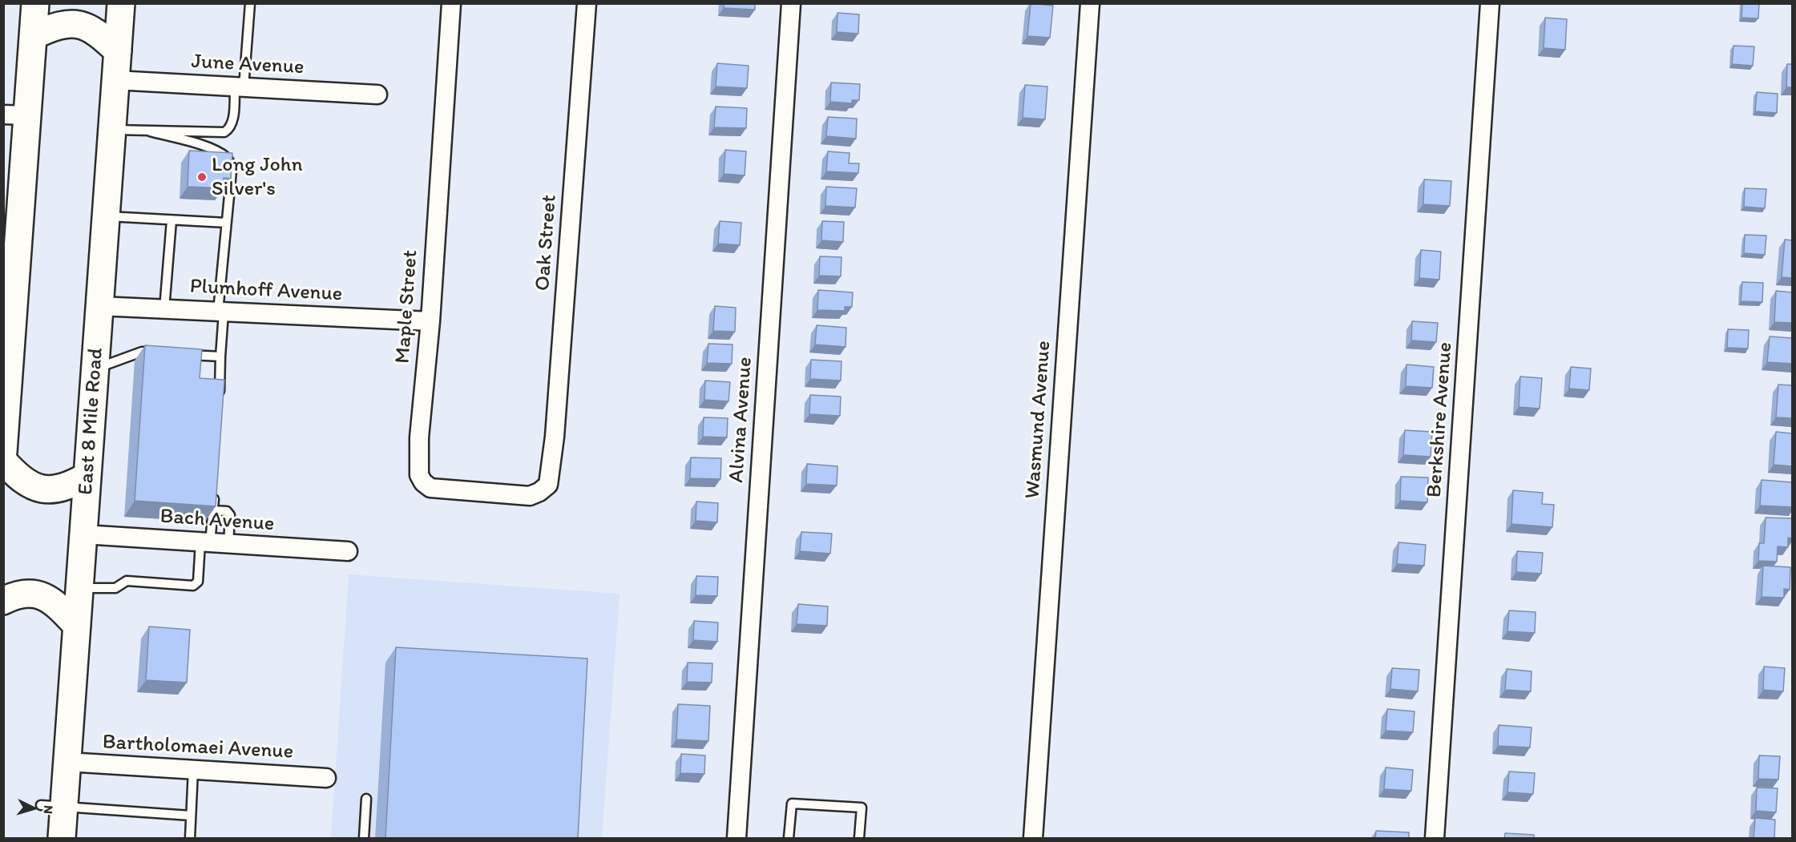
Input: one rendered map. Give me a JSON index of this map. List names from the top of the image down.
{
  "streets": {
    "highway": ["East 8 Mile Road"],
    "street": [
      "June Avenue",
      "Oak Street",
      "Plumhoff Avenue",
      "Maple Street",
      "Alvina Avenue",
      "Wasmund Avenue",
      "Berkshire Avenue",
      "Bach Avenue",
      "Bartholomaei Avenue"
    ]
  },
  "crossings": [
    ["June Avenue", "East 8 Mile Road"],
    ["Oak Street", "Maple Street"],
    ["Plumhoff Avenue", "Maple Street"],
    ["Plumhoff Avenue", "East 8 Mile Road"],
    ["East 8 Mile Road", "Bach Avenue"],
    ["East 8 Mile Road", "Bartholomaei Avenue"]
  ],
  "places": ["Long John Silver's"],
  "north": "right"
}
